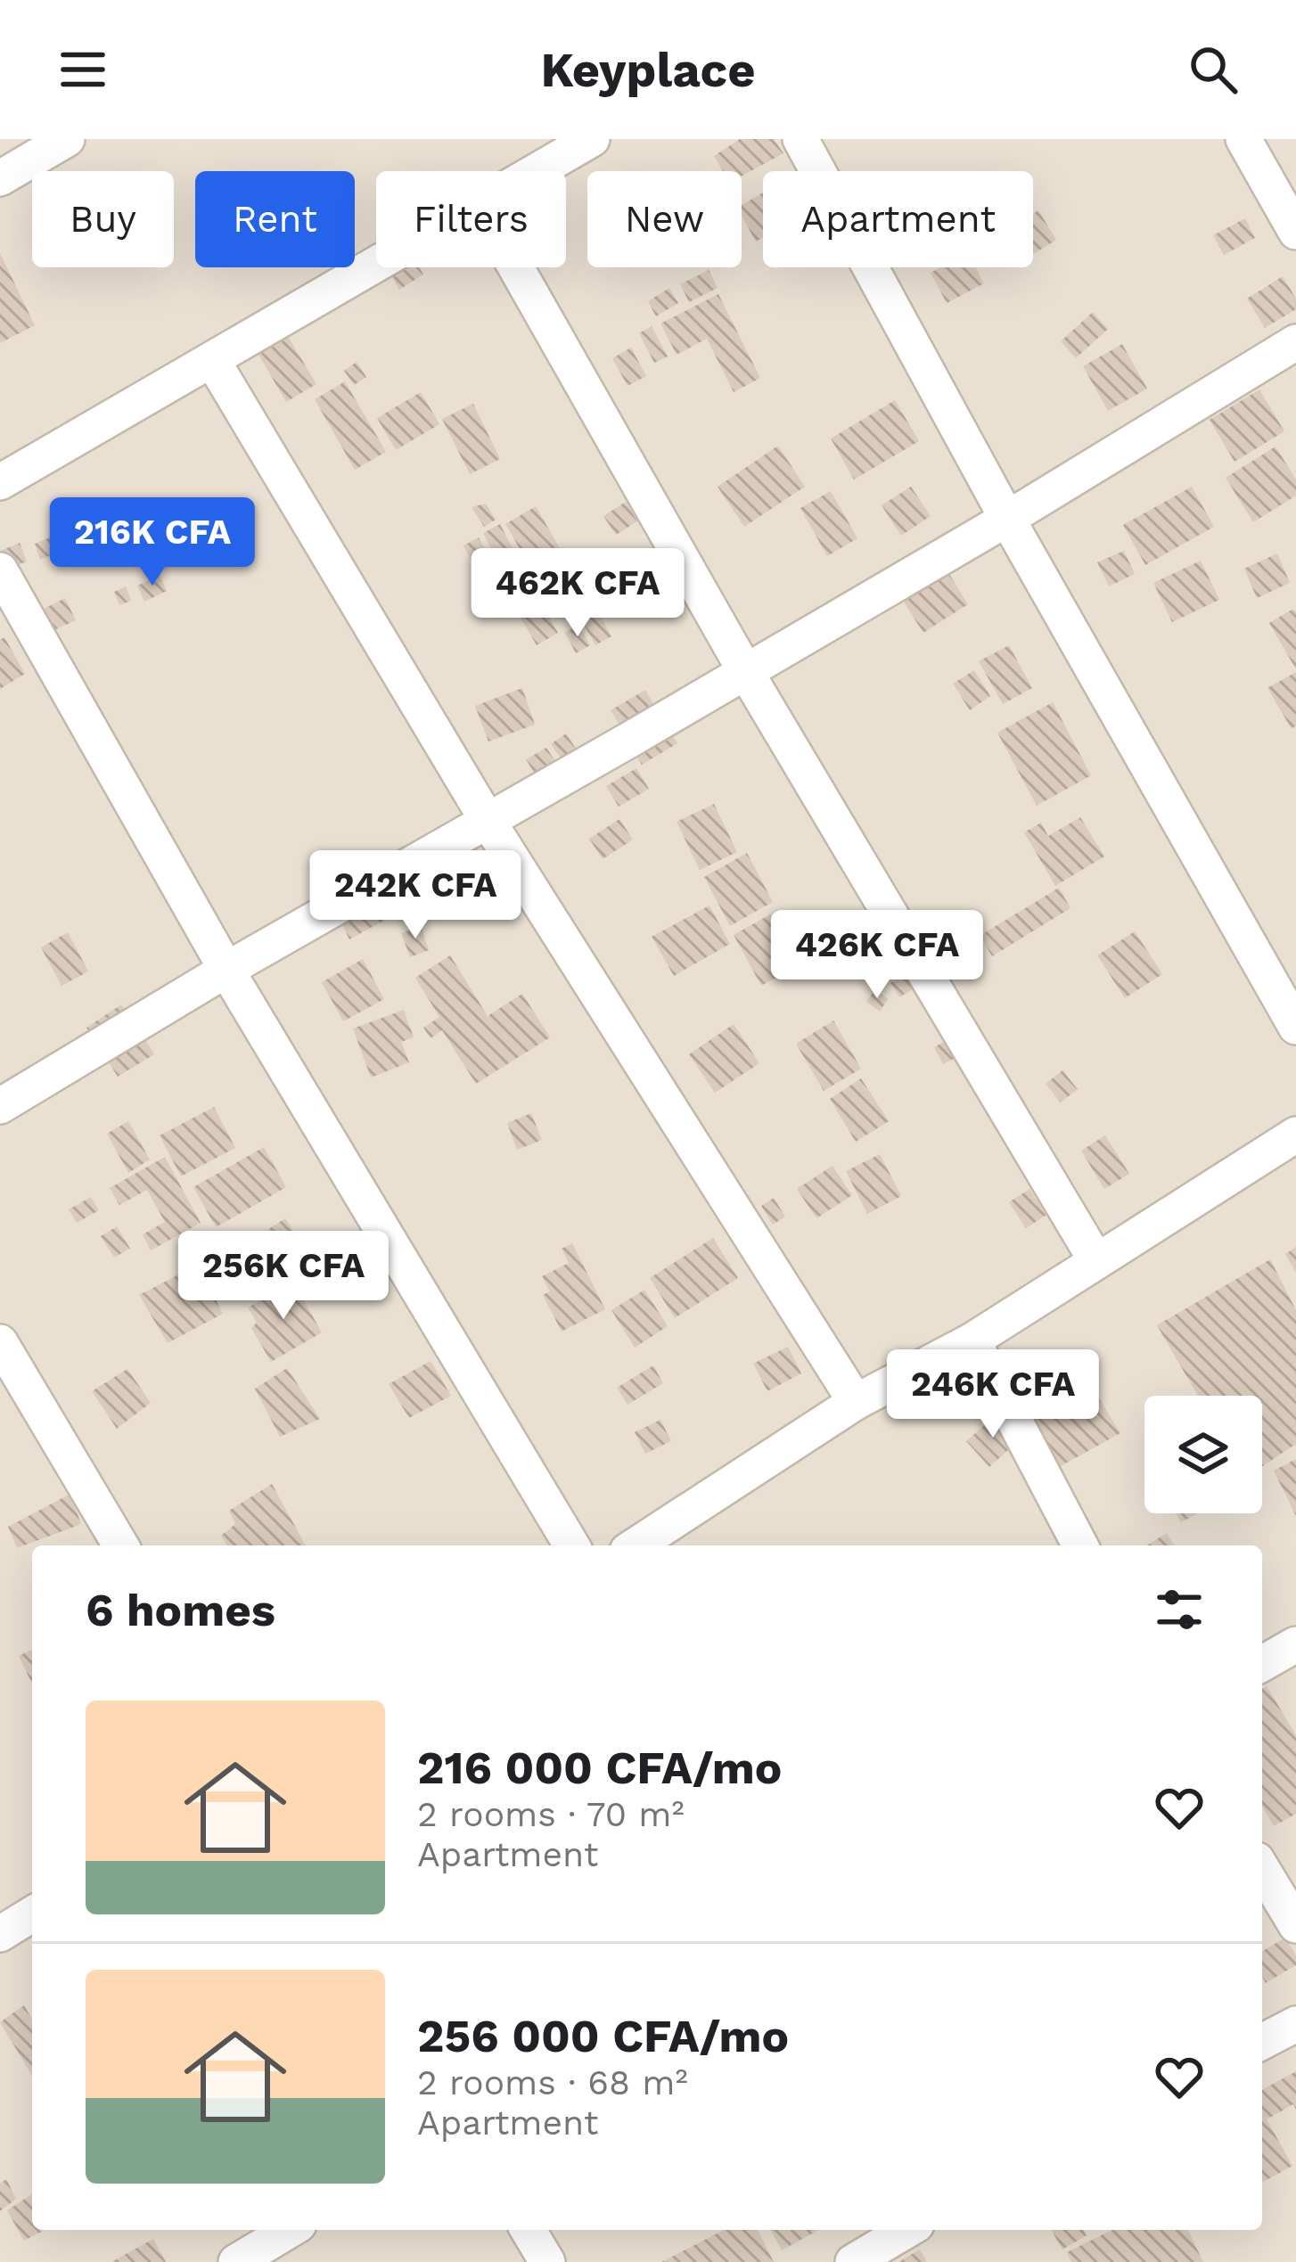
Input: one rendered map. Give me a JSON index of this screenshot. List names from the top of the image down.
{
  "page": {
    "header": "Keyplace",
    "chip": [
      "Buy",
      "Rent",
      "Filters",
      "New",
      "Apartment"
    ],
    "price": [
      "216K CFA",
      "462K CFA",
      "242K CFA",
      "426K CFA",
      "256K CFA",
      "246K CFA"
    ],
    "heading": "6 homes",
    "list": [
      {
        "name": "216 000 CFA/mo",
        "note": "2 rooms · 70 m² · Apartment"
      },
      {
        "name": "256 000 CFA/mo",
        "note": "2 rooms · 68 m² · Apartment"
      }
    ]
  }
}
